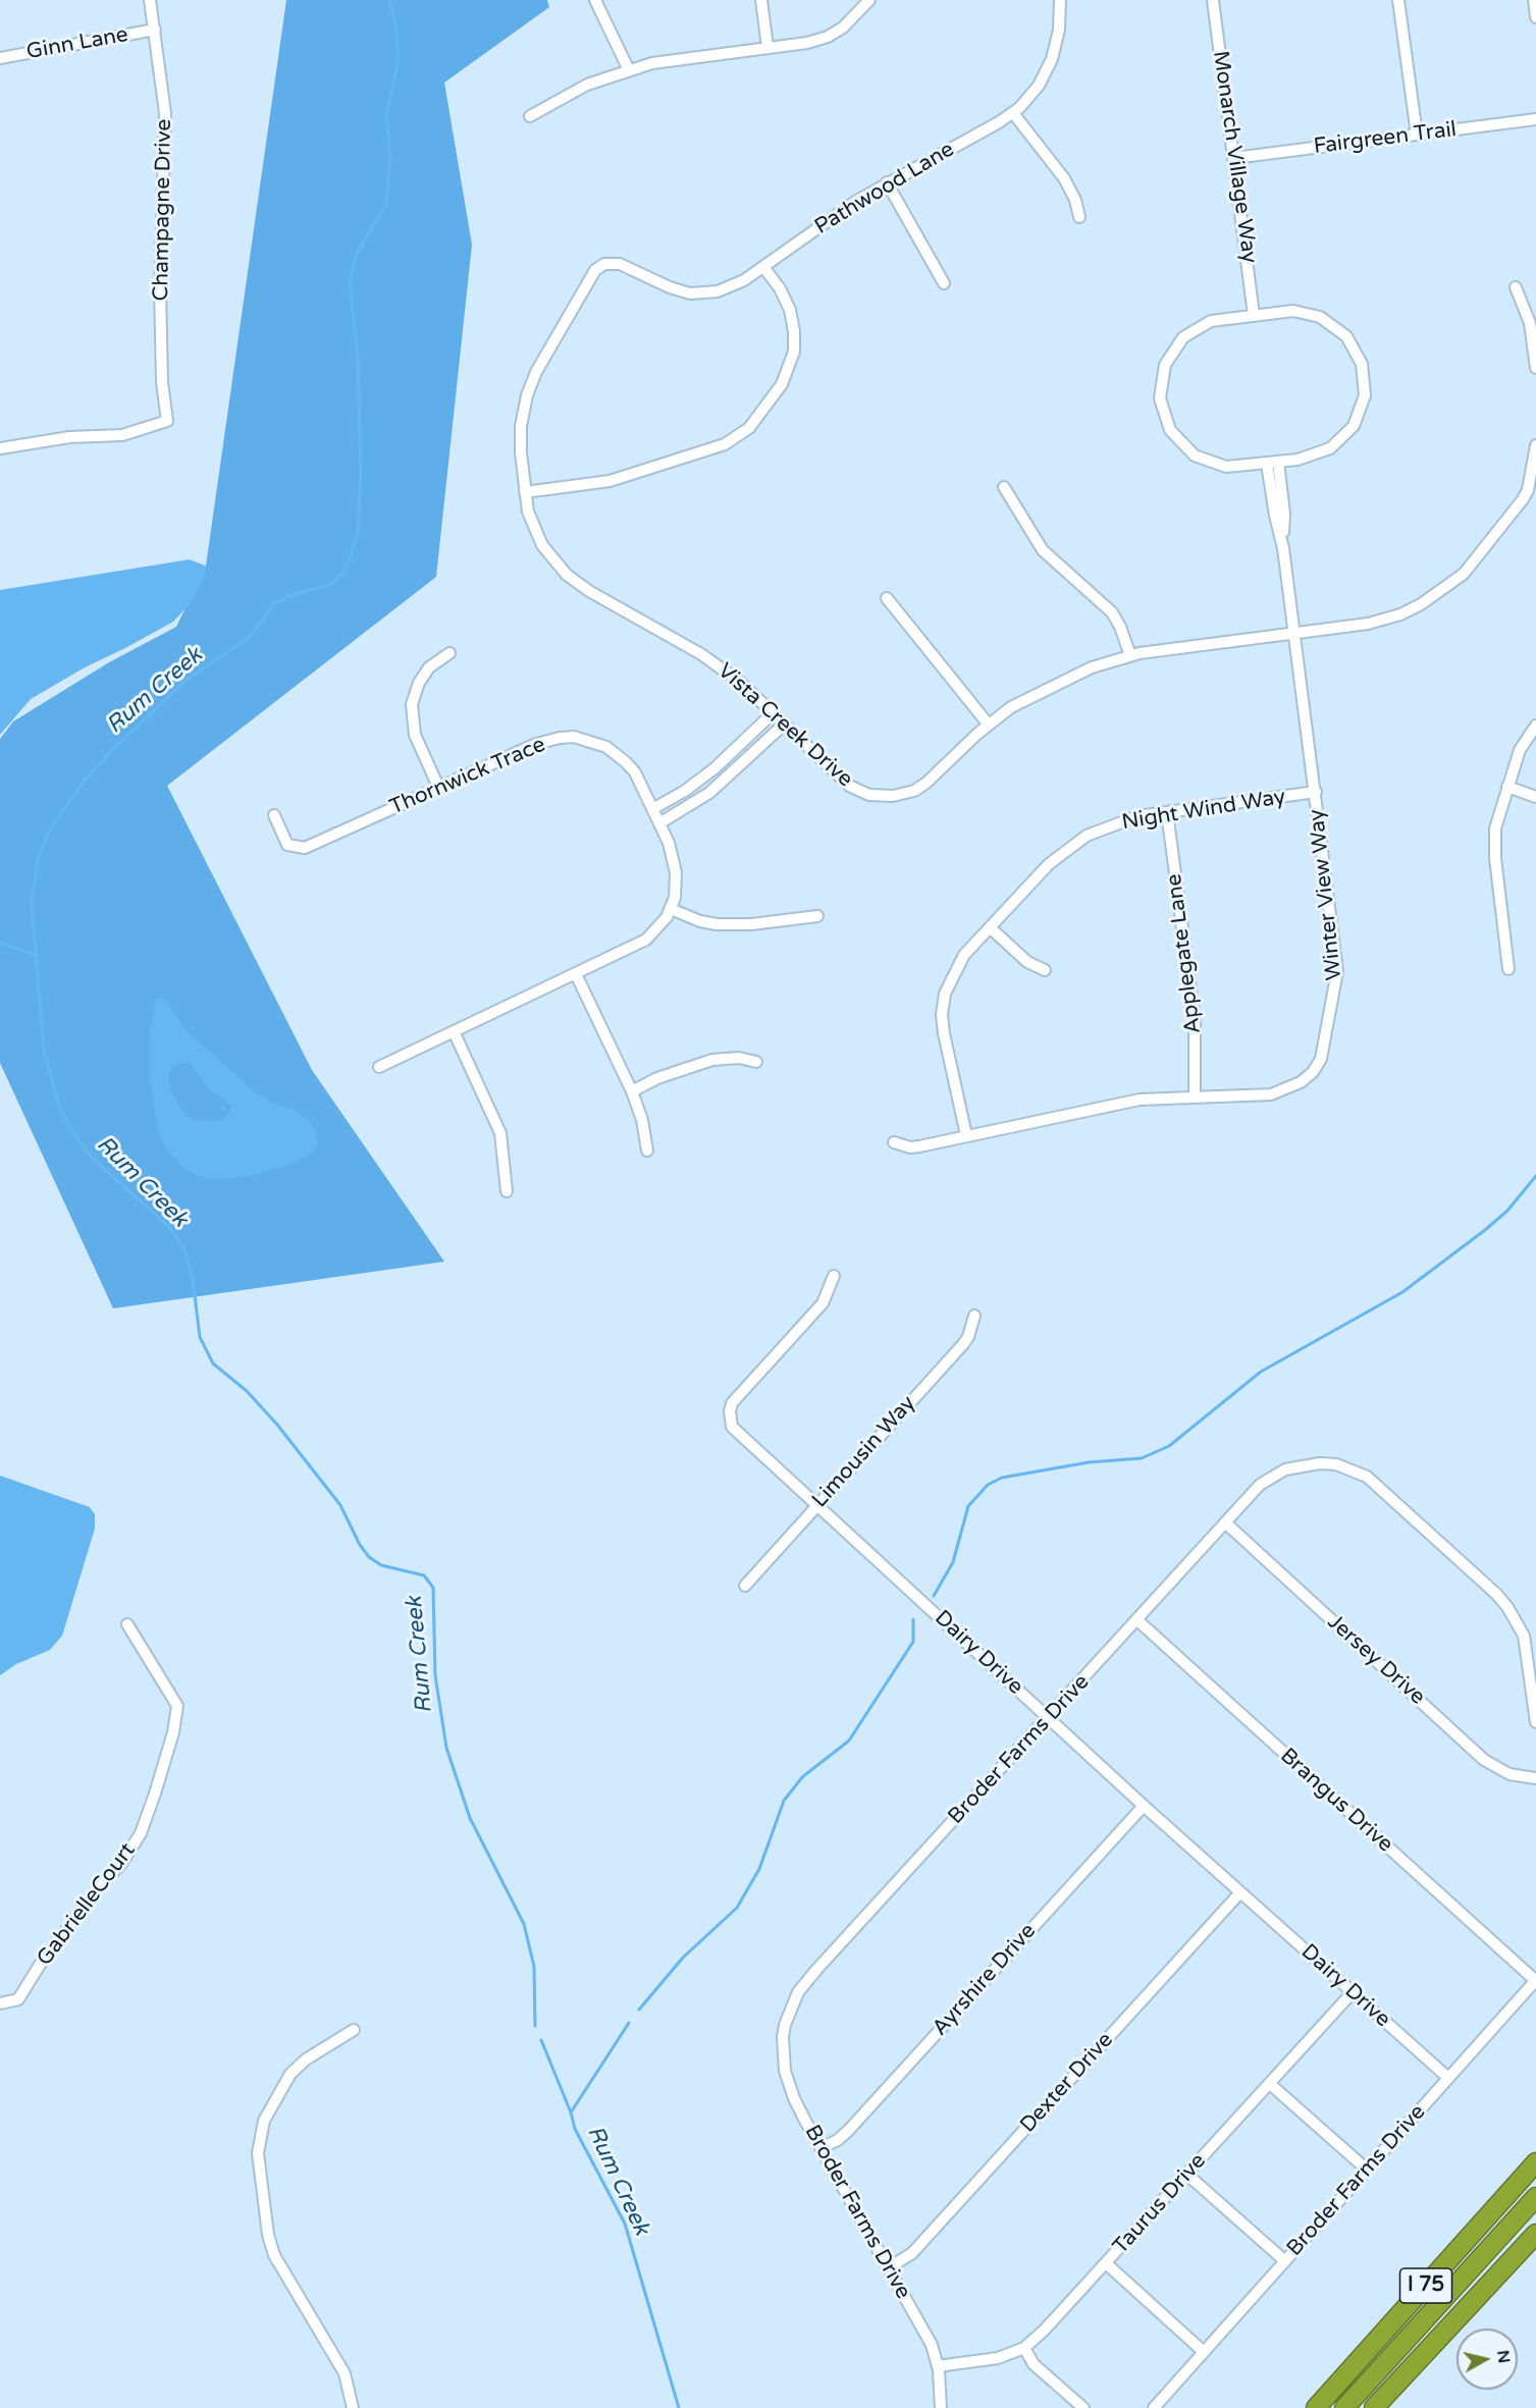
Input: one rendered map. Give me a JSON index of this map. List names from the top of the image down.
{
  "streets": {
    "highway": ["I 75"],
    "street": [
      "Ginn Lane",
      "Fairgreen Trail",
      "Monarch Village Way",
      "Pathwood Lane",
      "Champagne Drive",
      "Vista Creek Drive",
      "Thornwick Trace",
      "Night Wind Way",
      "Winter View Way",
      "Applegate Lane",
      "Limousin Way",
      "Dairy Drive",
      "Jersey Drive",
      "Broder Farms Drive",
      "Brangus Drive",
      "GabrielleCourt",
      "Ayrshire Drive",
      "Dexter Drive",
      "Taurus Drive"
    ]
  },
  "crossings": [
    ["Ginn Lane", "Champagne Drive"],
    ["Fairgreen Trail", "Monarch Village Way"],
    ["Monarch Village Way", "Winter View Way"],
    ["Pathwood Lane", "Vista Creek Drive"],
    ["Vista Creek Drive", "Winter View Way"],
    ["Night Wind Way", "Winter View Way"],
    ["Night Wind Way", "Applegate Lane"],
    ["Winter View Way", "Applegate Lane"],
    ["Limousin Way", "Dairy Drive"],
    ["Dairy Drive", "Broder Farms Drive"],
    ["Dairy Drive", "Ayrshire Drive"],
    ["Dairy Drive", "Dexter Drive"],
    ["Dairy Drive", "Taurus Drive"],
    ["Jersey Drive", "Broder Farms Drive"],
    ["Broder Farms Drive", "Brangus Drive"],
    ["Broder Farms Drive", "Ayrshire Drive"],
    ["Broder Farms Drive", "Dexter Drive"],
    ["Broder Farms Drive", "Taurus Drive"]
  ],
  "water": ["Rum Creek"],
  "north": "right"
}
